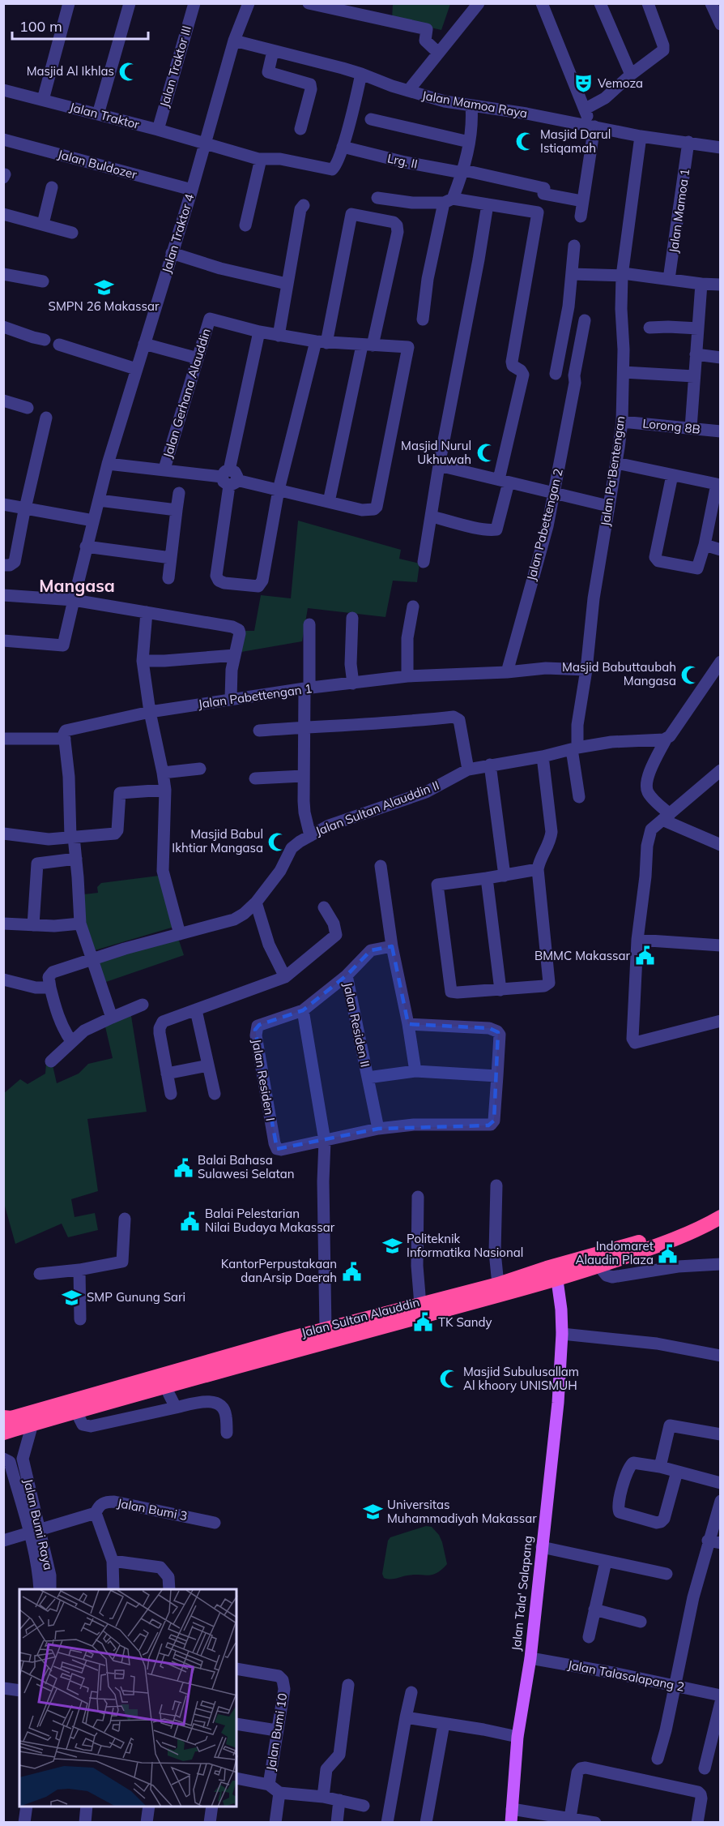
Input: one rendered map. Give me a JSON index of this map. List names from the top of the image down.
{
  "streets": {
    "highway": ["Jalan Sultan Alauddin"],
    "main road": ["Jalan Tala' Salapang"],
    "street": [
      "Jalan Traktor III",
      "Jalan Mamoa Raya",
      "Jalan Traktor",
      "Lrg. II",
      "Jalan Buldozer",
      "Jalan Mamoa 1",
      "Jalan Traktor 4",
      "Jalan Gerhana Alauddin",
      "Lorong 8B",
      "Jalan Pa'Bentengan",
      "Jalan Pabettengan 2",
      "Jalan Pabettengan 1",
      "Jalan Sultan Alauddin II",
      "Jalan Residen II",
      "Jalan Residen I",
      "Jalan Bumi 3",
      "Jalan Bumi Raya",
      "Jalan Talasalapang 2",
      "Jalan Bumi 10"
    ]
  },
  "crossings": [
    ["Jalan Traktor III", "Jalan Traktor"],
    ["Jalan Mamoa Raya", "Jalan Mamoa 1"],
    ["Jalan Mamoa Raya", "Jalan Traktor 4"],
    ["Jalan Mamoa Raya", "Jalan Pa'Bentengan"],
    ["Jalan Traktor", "Lrg. II"],
    ["Jalan Traktor", "Jalan Traktor 4"],
    ["Jalan Buldozer", "Jalan Traktor 4"],
    ["Jalan Traktor 4", "Jalan Gerhana Alauddin"],
    ["Lorong 8B", "Jalan Pa'Bentengan"],
    ["Jalan Pa'Bentengan", "Jalan Pabettengan 1"],
    ["Jalan Pa'Bentengan", "Jalan Sultan Alauddin II"],
    ["Jalan Pabettengan 2", "Jalan Pabettengan 1"],
    ["Jalan Residen II", "Jalan Residen I"],
    ["Jalan Sultan Alauddin", "Jalan Bumi Raya"],
    ["Jalan Sultan Alauddin", "Jalan Tala' Salapang"],
    ["Jalan Bumi 3", "Jalan Bumi Raya"],
    ["Jalan Tala' Salapang", "Jalan Talasalapang 2"]
  ],
  "districts": ["Mangasa"],
  "places": {
    "mosque": [
      "Masjid Al Ikhlas",
      "Masjid Darul Istiqamah",
      "Masjid Nurul Ukhuwah",
      "Masjid Babuttaubah Mangasa",
      "Masjid Babul Ikhtiar Mangasa",
      "Masjid Subulusallam Al khoory UNISMUH"
    ],
    "theatre": ["Vemoza"],
    "school or university": [
      "SMPN 26 Makassar",
      "Politeknik Informatika Nasional",
      "SMP Gunung Sari",
      "Universitas Muhammadiyah Makassar"
    ],
    "public building": [
      "BMMC Makassar",
      "Balai Bahasa Sulawesi Selatan",
      "Balai Pelestarian Nilai Budaya Makassar",
      "Indomaret Alaudin Plaza",
      "KantorPerpustakaan danArsip Daerah",
      "TK Sandy"
    ]
  },
  "scale_bar": "100 m"
}
